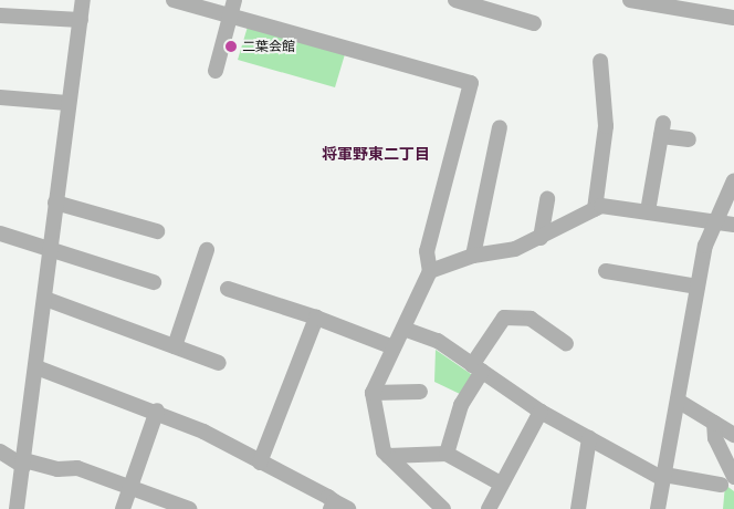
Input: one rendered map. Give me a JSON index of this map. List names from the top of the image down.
{
  "districts": ["将軍野東二丁目"],
  "places": ["二葉会館"]
}
